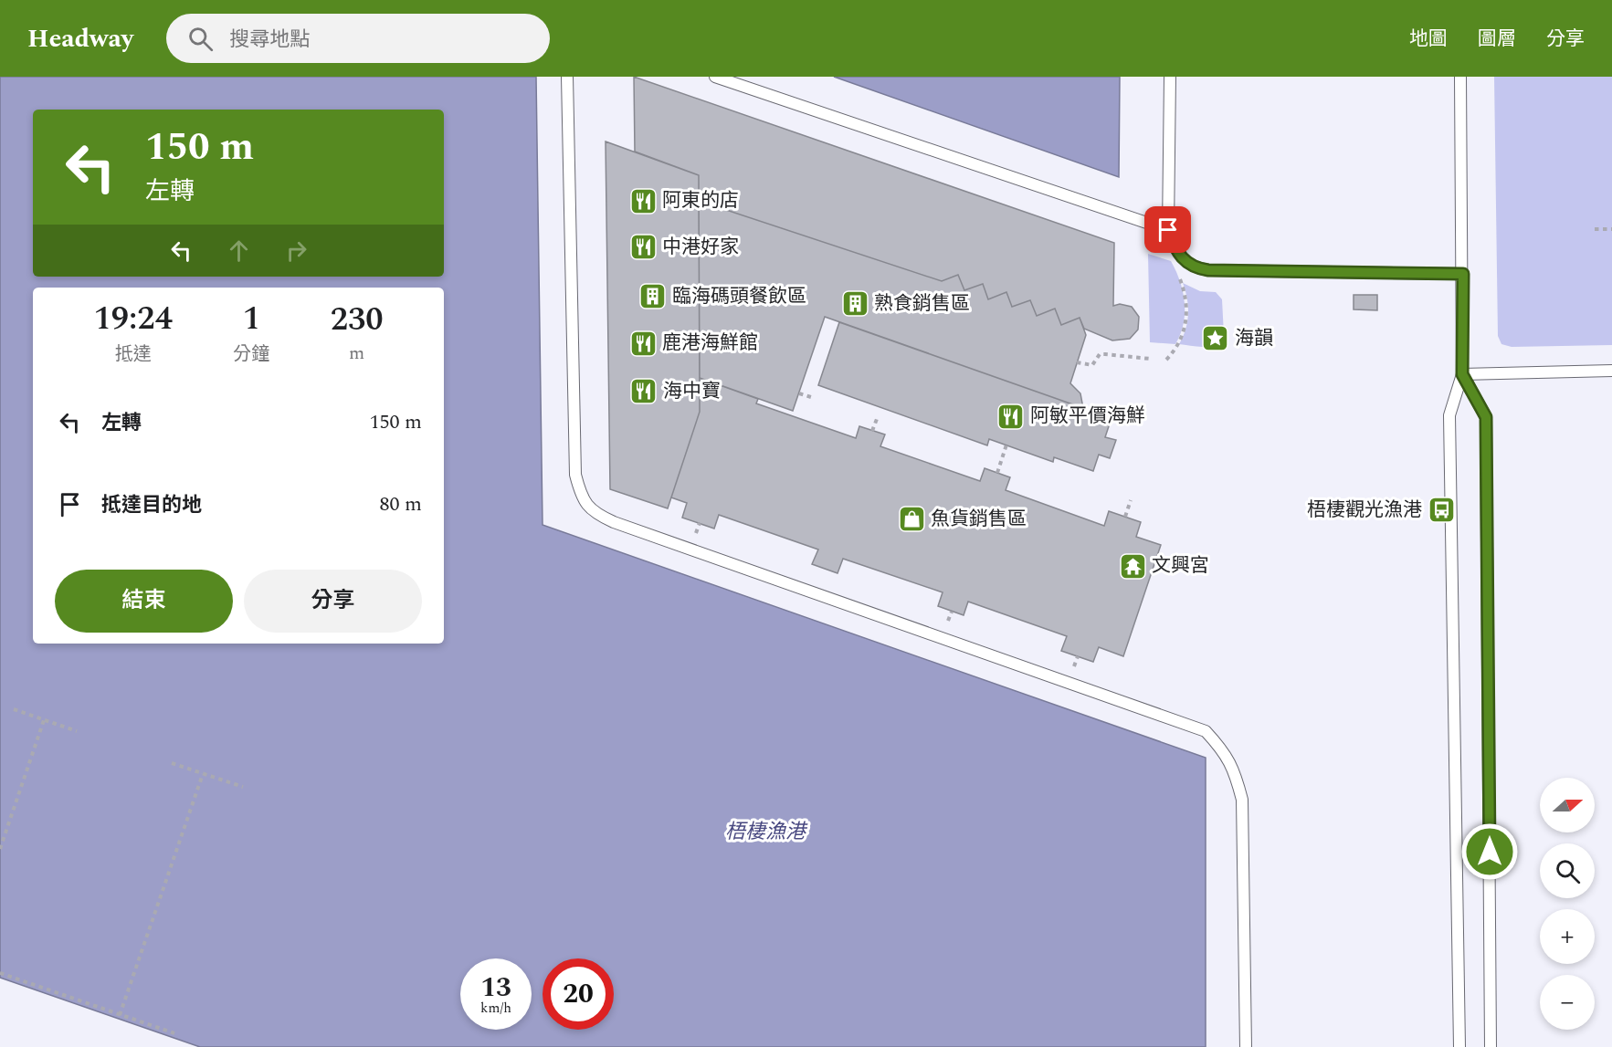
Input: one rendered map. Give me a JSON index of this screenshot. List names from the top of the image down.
{
  "water": ["梧棲漁港"],
  "places": {
    "restaurant": [
      "阿東的店",
      "中港好家",
      "鹿港海鮮館",
      "海中寶",
      "阿敏平價海鮮"
    ],
    "building": ["臨海碼頭餐飲區", "熟食銷售區"],
    "place": ["海韻"],
    "bus stop": ["梧棲觀光漁港"],
    "shop": ["魚貨銷售區"],
    "temple": ["文興宮"]
  },
  "north": "right",
  "page": {
    "header": "Headway",
    "search": "搜尋地點",
    "nav": ["地圖", "圖層", "分享"],
    "turn": ["150 m", "左轉"],
    "eta": [
      "19:24",
      "抵達",
      "1",
      "分鐘",
      "230",
      "m"
    ],
    "list": [
      {
        "name": "左轉",
        "value": "150 m"
      },
      {
        "name": "抵達目的地",
        "value": "80 m"
      }
    ],
    "buttons": ["結束", "分享"],
    "map_buttons": ["+", "−"],
    "speed": "13 km/h",
    "limit": "20"
  }
}
